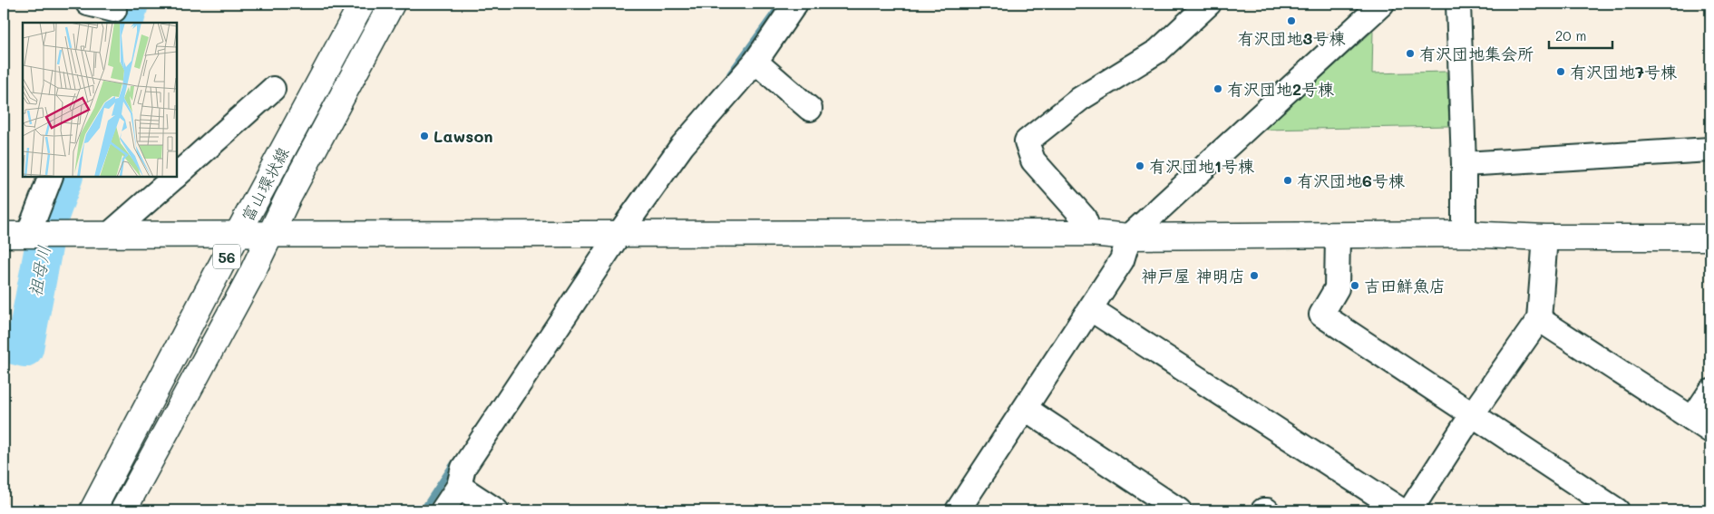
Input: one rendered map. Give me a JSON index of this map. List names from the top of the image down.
{
  "streets": {
    "street": ["富山環状線", "56"]
  },
  "water": ["祖母川"],
  "places": [
    "有沢団地3号棟",
    "有沢団地集会所",
    "有沢団地7号棟",
    "有沢団地2号棟",
    "Lawson",
    "有沢団地1号棟",
    "有沢団地6号棟",
    "神戸屋 神明店",
    "吉田鮮魚店"
  ],
  "scale_bar": "20 m"
}
